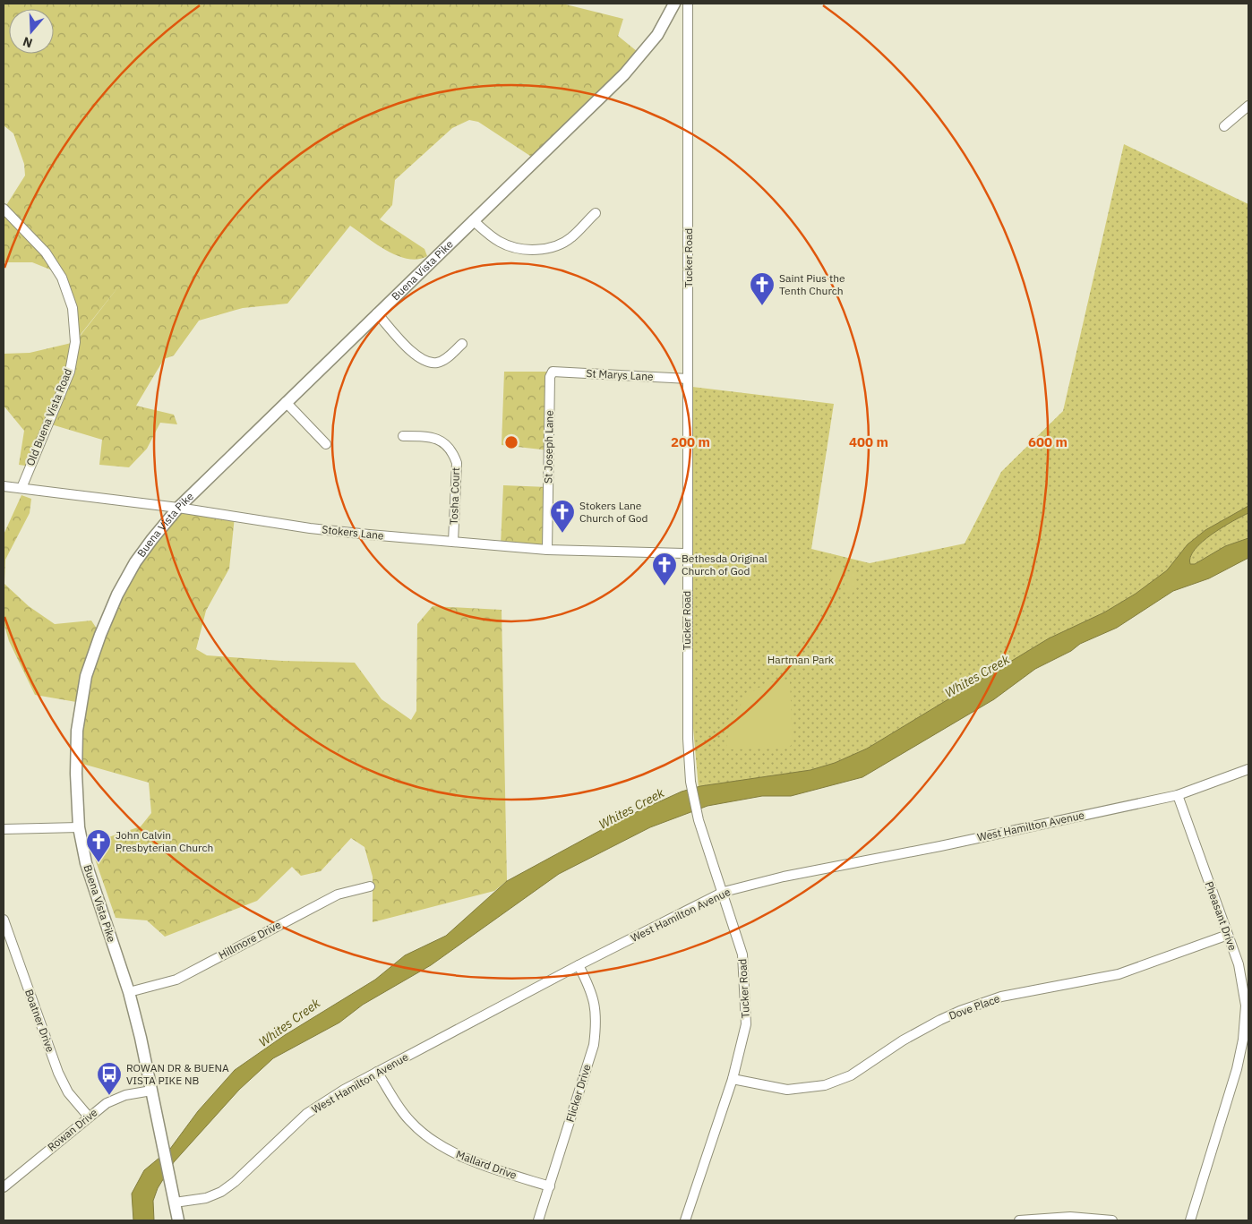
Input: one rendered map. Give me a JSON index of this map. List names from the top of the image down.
{
  "streets": {
    "main road": ["Buena Vista Pike"],
    "street": [
      "Tucker Road",
      "St Marys Lane",
      "Old Buena Vista Road",
      "St Joseph Lane",
      "Tosha Court",
      "Stokers Lane",
      "West Hamilton Avenue",
      "Pheasant Drive",
      "Hillmore Drive",
      "Dove Place",
      "Boatner Drive",
      "Flicker Drive",
      "Rowan Drive",
      "Mallard Drive"
    ]
  },
  "crossings": [
    ["Tucker Road", "St Marys Lane"],
    ["Tucker Road", "Stokers Lane"],
    ["Tucker Road", "West Hamilton Avenue"],
    ["Tucker Road", "Dove Place"],
    ["Buena Vista Pike", "Stokers Lane"],
    ["Buena Vista Pike", "West Hamilton Avenue"],
    ["Buena Vista Pike", "Hillmore Drive"],
    ["Buena Vista Pike", "Rowan Drive"],
    ["St Marys Lane", "St Joseph Lane"],
    ["Old Buena Vista Road", "Stokers Lane"],
    ["St Joseph Lane", "Stokers Lane"],
    ["Tosha Court", "Stokers Lane"],
    ["West Hamilton Avenue", "Pheasant Drive"],
    ["West Hamilton Avenue", "Flicker Drive"],
    ["West Hamilton Avenue", "Mallard Drive"],
    ["Pheasant Drive", "Dove Place"],
    ["Boatner Drive", "Rowan Drive"],
    ["Flicker Drive", "Mallard Drive"]
  ],
  "water": ["Whites Creek"],
  "parks": ["Hartman Park"],
  "places": {
    "church": [
      "Saint Pius the Tenth Church",
      "Stokers Lane Church of God",
      "Bethesda Original Church of God",
      "John Calvin Presbyterian Church"
    ],
    "bus stop": ["ROWAN DR & BUENA VISTA PIKE NB"]
  },
  "north": "bottom",
  "rings": ["200 m", "400 m", "600 m"]
}
